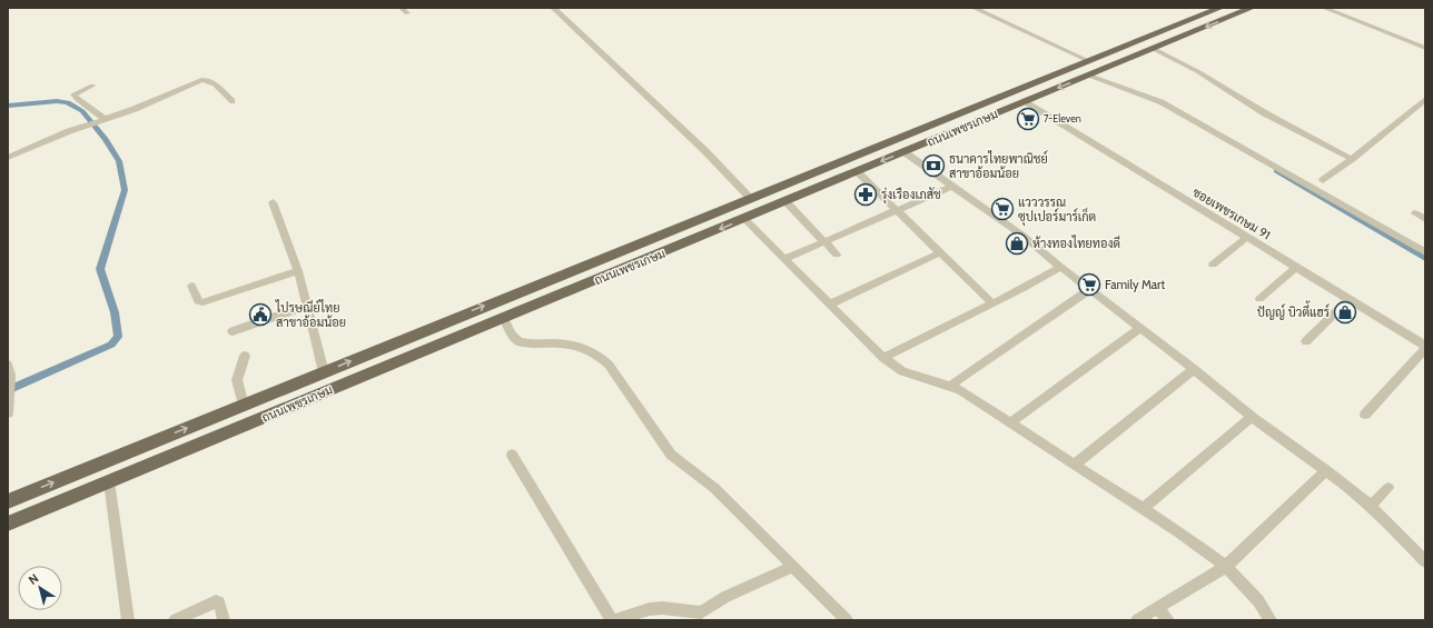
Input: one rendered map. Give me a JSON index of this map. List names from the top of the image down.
{
  "streets": {
    "main road": ["ถนนเพชรเกษม"],
    "street": ["ซอยเพชรเกษม 91"]
  },
  "crossings": [
    ["ถนนเพชรเกษม", "ซอยเพชรเกษม 91"]
  ],
  "places": {
    "supermarket": ["7-Eleven", "แวววรรณ ซุปเปอร์มาร์เก็ต", "Family Mart"],
    "bank": ["ธนาคารไทยพาณิชย์ สาขาอ้อมน้อย"],
    "pharmacy": ["รุ่งเรืองเภสัช"],
    "shop": ["ห้างทองไทยทองดี", "ปัญญ์ บิวตี้แฮร์"],
    "public building": ["ไปรษณีย์ไทย สาขาอ้อมน้อย"]
  },
  "north": "top left"
}
